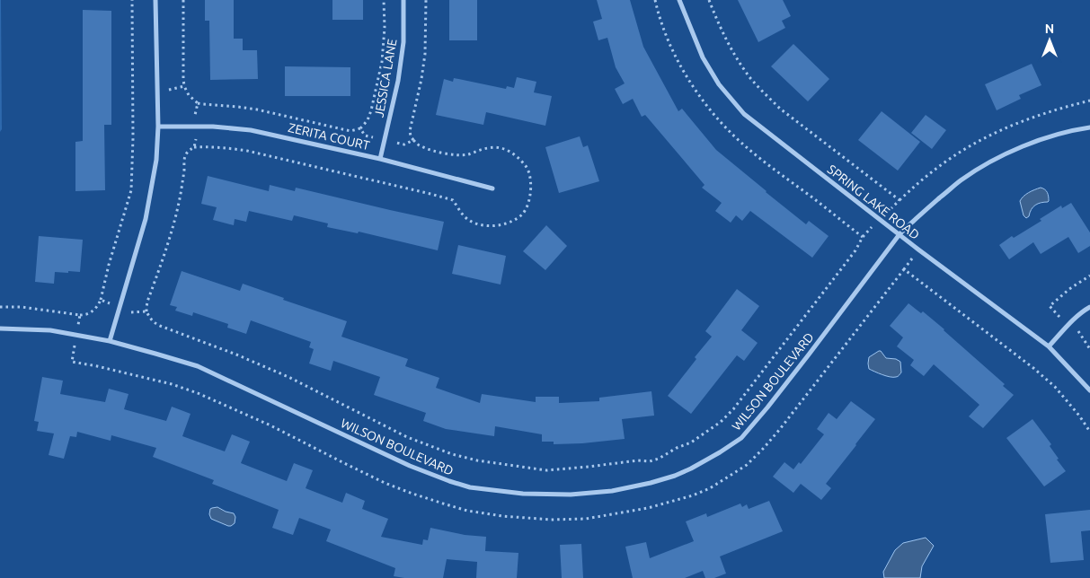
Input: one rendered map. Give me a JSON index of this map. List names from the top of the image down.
{
  "streets": {
    "street": [
      "JESSICA LANE",
      "ZERITA COURT",
      "SPRING LAKE ROAD",
      "WILSON BOULEVARD"
    ]
  },
  "crossings": [
    ["JESSICA LANE", "ZERITA COURT"],
    ["SPRING LAKE ROAD", "WILSON BOULEVARD"]
  ],
  "north": "top"
}
